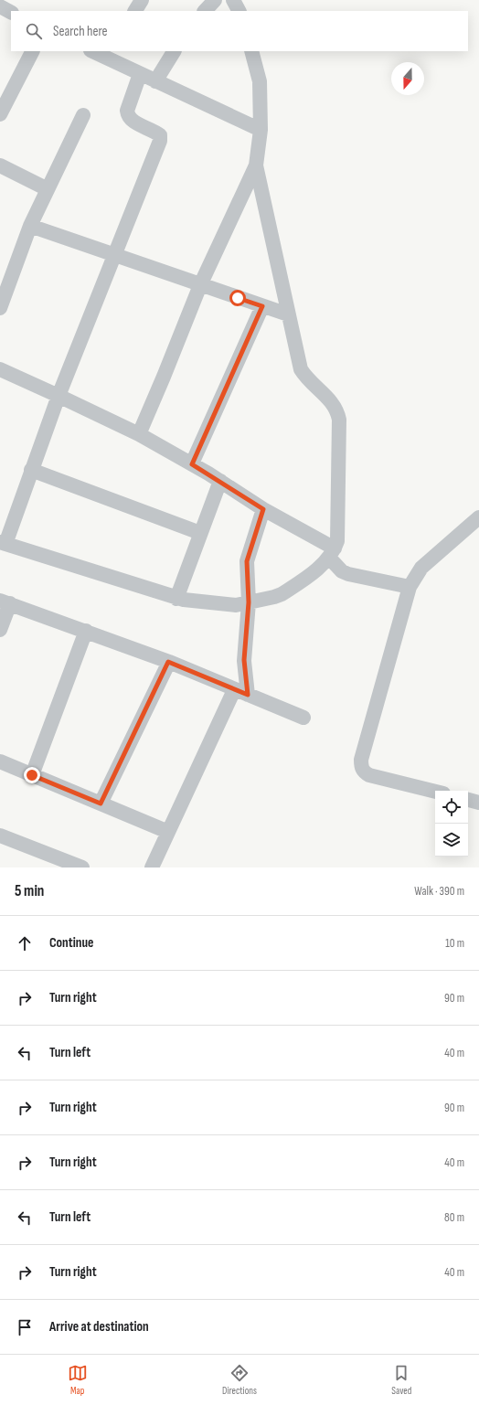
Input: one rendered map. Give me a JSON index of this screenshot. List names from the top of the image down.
{
  "north": "bottom",
  "page": {
    "search": "Search here",
    "heading": ["5 min", "Walk · 390 m"],
    "list": [
      ["Continue", "10 m"],
      ["Turn right", "90 m"],
      ["Turn left", "40 m"],
      ["Turn right", "90 m"],
      ["Turn right", "40 m"],
      ["Turn left", "80 m"],
      ["Turn right", "40 m"],
      "Arrive at destination"
    ],
    "nav": ["Map", "Directions", "Saved"]
  }
}
